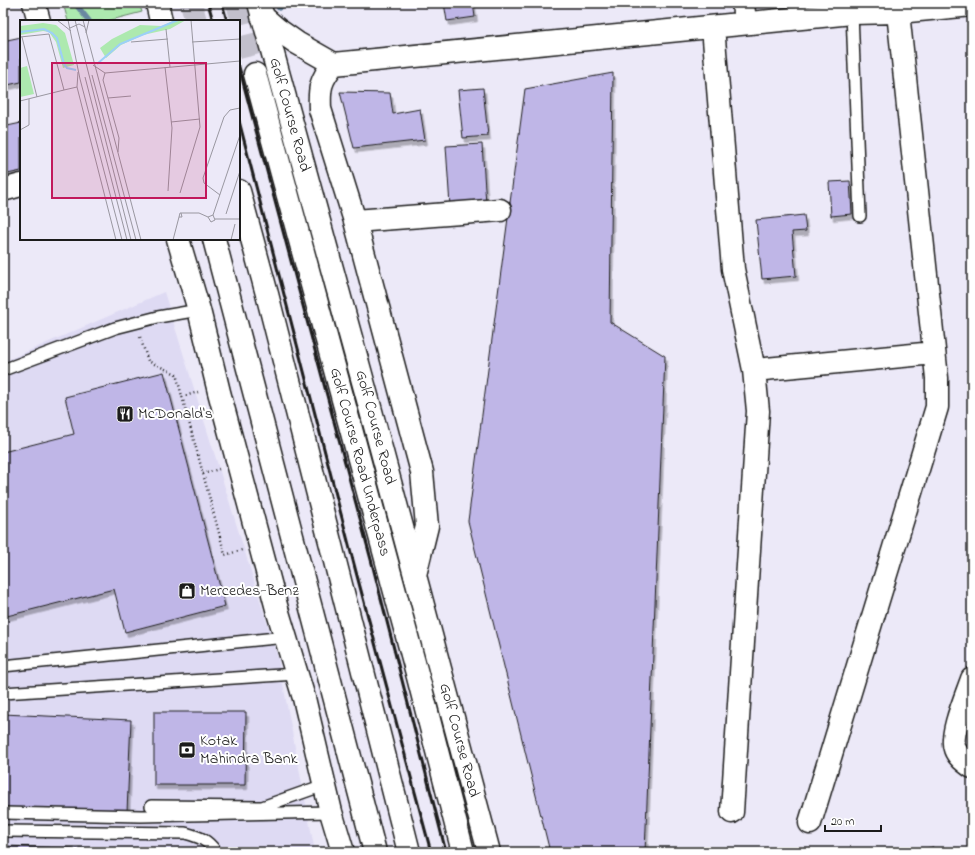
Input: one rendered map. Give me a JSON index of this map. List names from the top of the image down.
{
  "streets": {
    "street": ["Golf Course Road", "Golf Course Road Underpass"]
  },
  "places": {
    "restaurant": ["McDonald's"],
    "shop": ["Mercedes-Benz"],
    "bank": ["Kotak Mahindra Bank"]
  },
  "scale_bar": "20 m"
}
